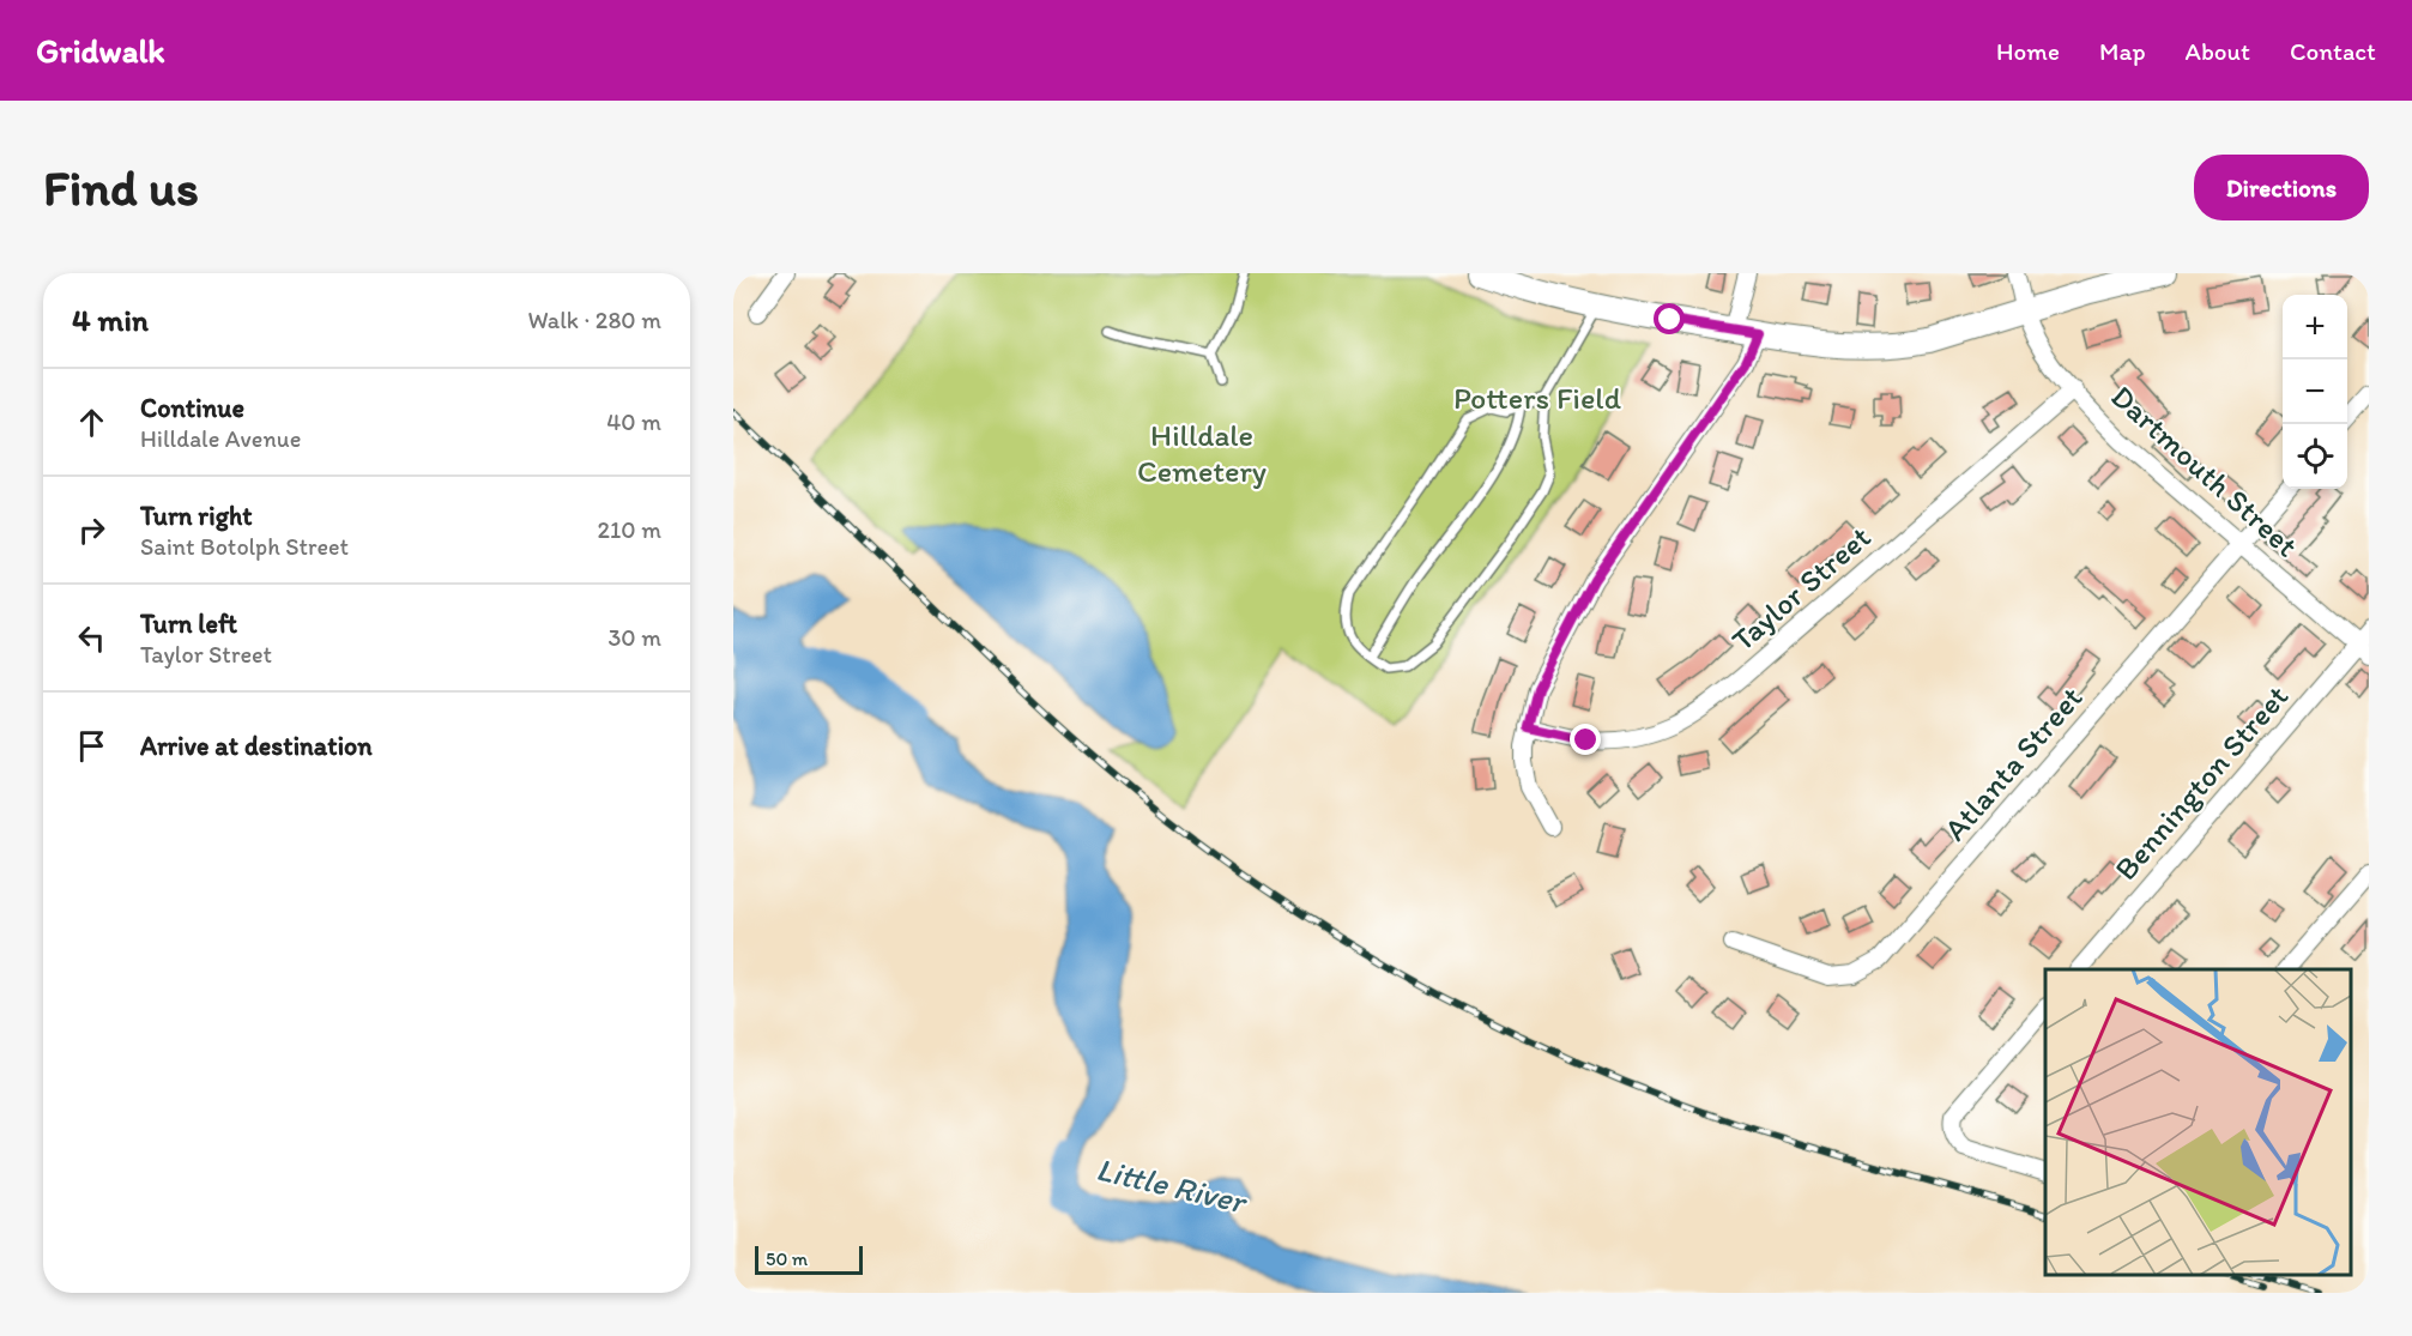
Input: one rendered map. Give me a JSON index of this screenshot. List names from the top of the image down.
{
  "streets": {
    "street": [
      "Dartmouth Street",
      "Taylor Street",
      "Atlanta Street",
      "Bennington Street"
    ]
  },
  "crossings": [
    ["Dartmouth Street", "Taylor Street"],
    ["Dartmouth Street", "Atlanta Street"],
    ["Dartmouth Street", "Bennington Street"]
  ],
  "water": ["Little River"],
  "parks": ["Potters Field", "Hilldale Cemetery"],
  "scale_bar": "50 m",
  "page": {
    "header": "Gridwalk",
    "nav": [
      "Home",
      "Map",
      "About",
      "Contact"
    ],
    "buttons": "Directions",
    "title": "Find us",
    "heading": ["4 min", "Walk · 280 m"],
    "map_buttons": ["+", "−"],
    "list": [
      ["Continue", "Hilldale Avenue", "40 m"],
      ["Turn right", "Saint Botolph Street", "210 m"],
      ["Turn left", "Taylor Street", "30 m"],
      "Arrive at destination"
    ],
    "scale": "50 m"
  }
}
